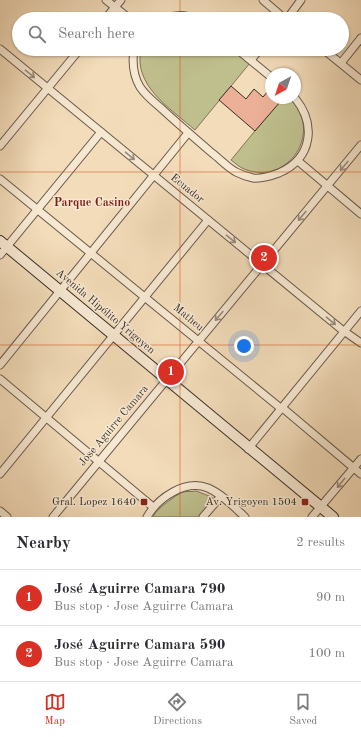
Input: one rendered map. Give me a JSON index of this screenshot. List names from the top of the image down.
{
  "streets": {
    "main road": ["Avenida Hipólito Yrigoyen"],
    "street": ["Ecuador", "Matheu", "Jose Aguirre Camara"]
  },
  "crossings": [
    ["Ecuador", "Jose Aguirre Camara"],
    ["Avenida Hipólito Yrigoyen", "Jose Aguirre Camara"],
    ["Matheu", "Jose Aguirre Camara"]
  ],
  "one_way": ["Ecuador", "Jose Aguirre Camara"],
  "districts": ["Parque Casino"],
  "places": {
    "transit": ["Gral. Lopez 1640", "Av. Yrigoyen 1504"]
  },
  "north": "bottom left",
  "page": {
    "search": "Search here",
    "pins": ["2", "1"],
    "heading": ["Nearby", "2 results"],
    "list": [
      {
        "mark": "1",
        "name": "José Aguirre Camara 790",
        "note": "Bus stop · Jose Aguirre Camara",
        "value": "90 m"
      },
      {
        "mark": "2",
        "name": "José Aguirre Camara 590",
        "note": "Bus stop · Jose Aguirre Camara",
        "value": "100 m"
      }
    ],
    "nav": ["Map", "Directions", "Saved"]
  }
}
